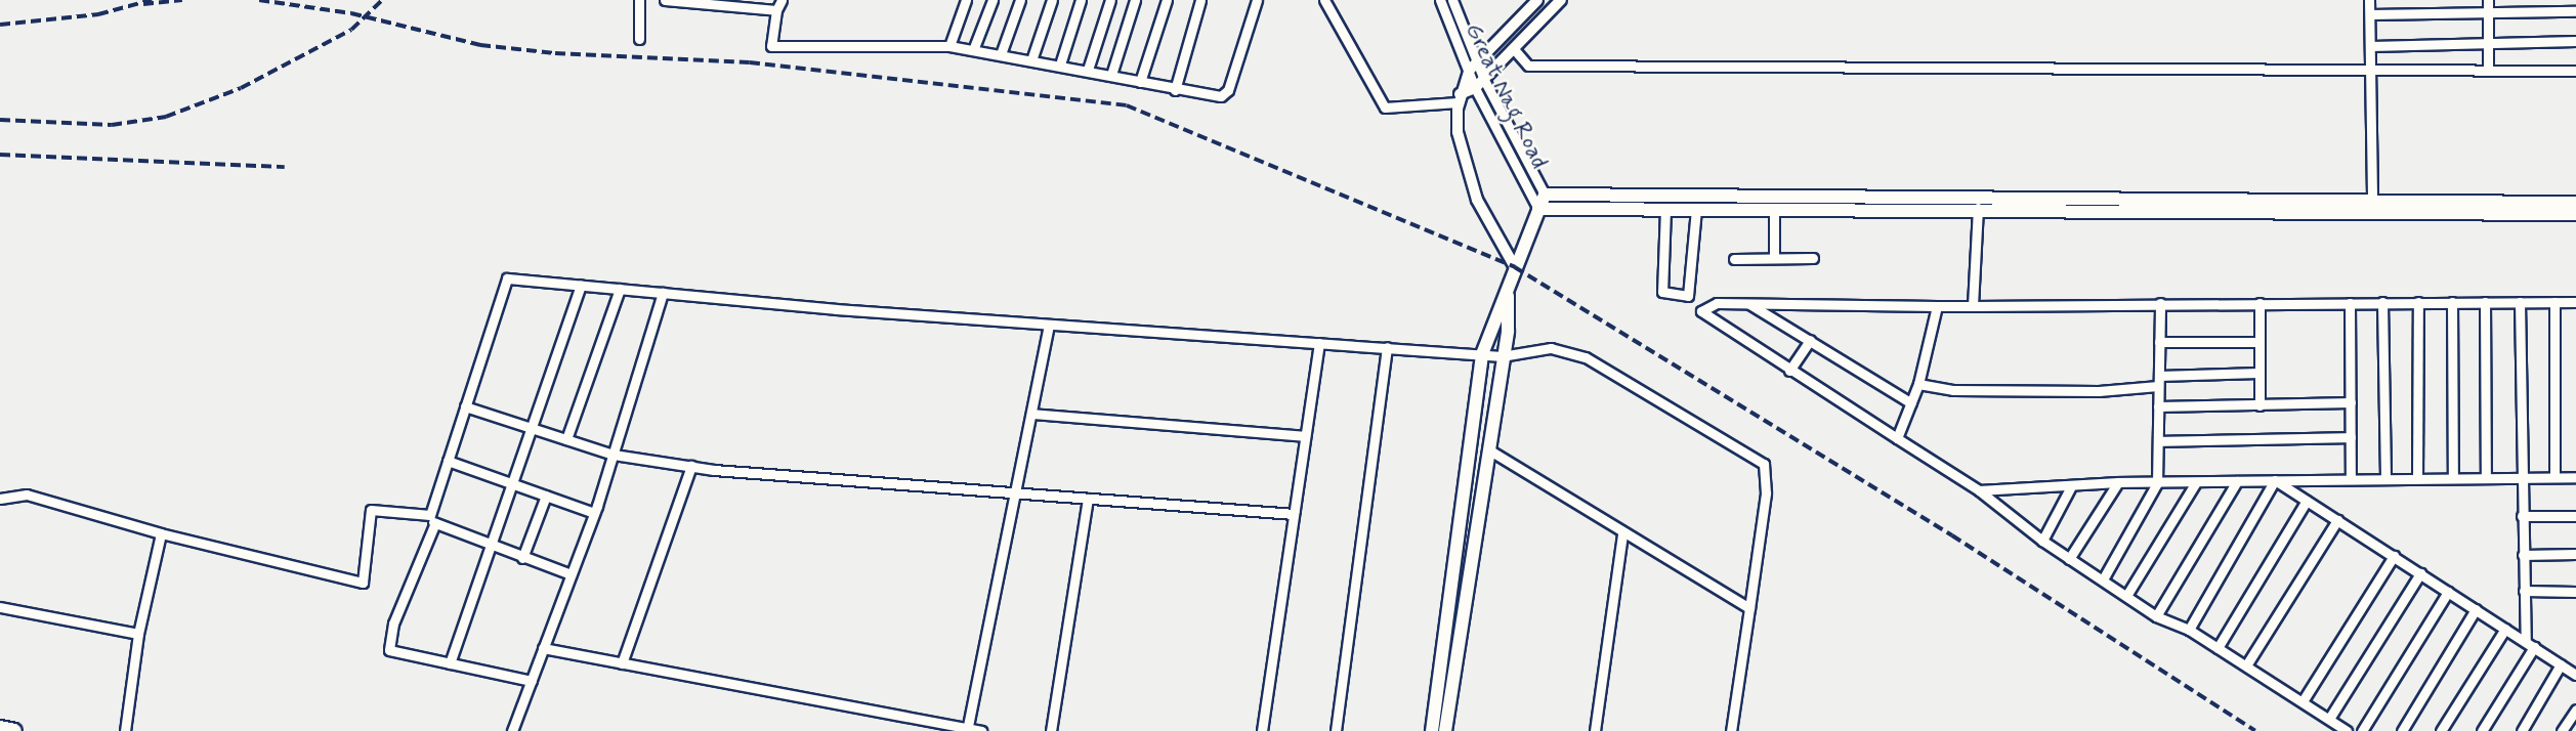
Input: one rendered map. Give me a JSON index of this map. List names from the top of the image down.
{
  "streets": {
    "street": ["Great Nag Road"]
  }
}
